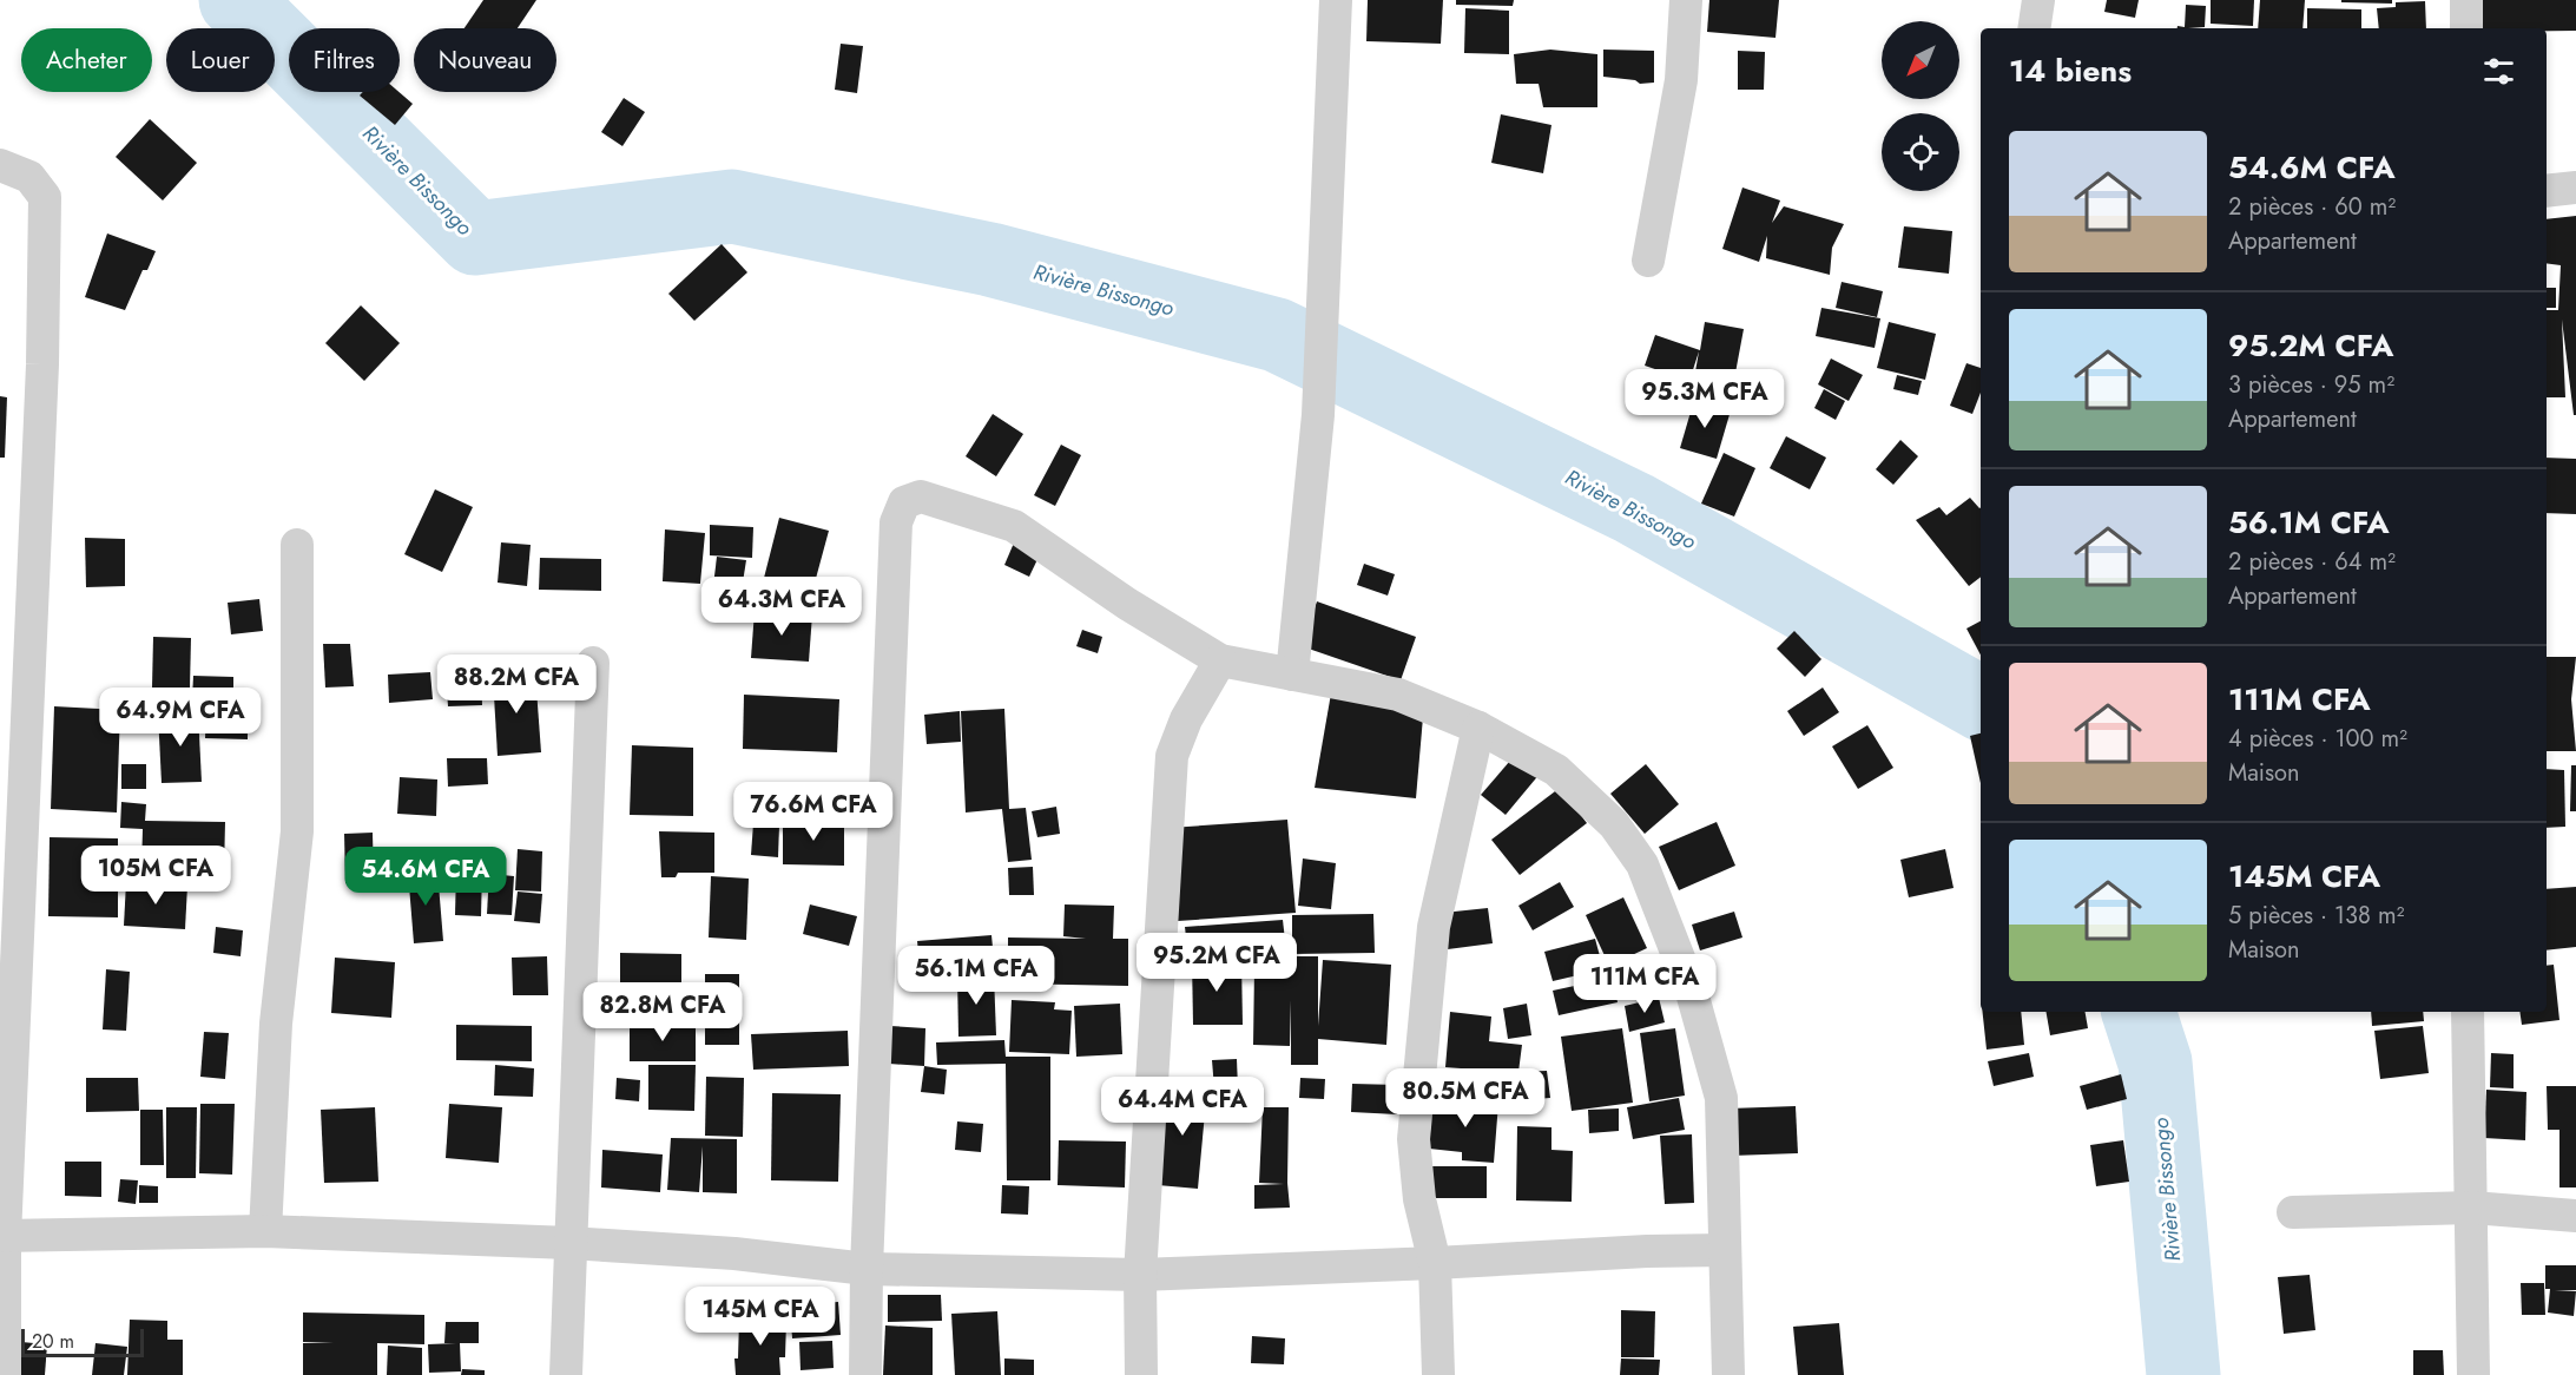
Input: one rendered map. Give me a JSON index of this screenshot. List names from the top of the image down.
{
  "water": ["Rivière Bissongo"],
  "scale_bar": "20 m",
  "north": "bottom left",
  "page": {
    "chip": [
      "Acheter",
      "Louer",
      "Filtres",
      "Nouveau"
    ],
    "heading": "14 biens",
    "list": [
      {
        "name": "54.6M CFA",
        "note": "2 pièces · 60 m² · Appartement"
      },
      {
        "name": "95.2M CFA",
        "note": "3 pièces · 95 m² · Appartement"
      },
      {
        "name": "56.1M CFA",
        "note": "2 pièces · 64 m² · Appartement"
      },
      {
        "name": "111M CFA",
        "note": "4 pièces · 100 m² · Maison"
      },
      {
        "name": "145M CFA",
        "note": "5 pièces · 138 m² · Maison"
      }
    ],
    "price": [
      "95.3M CFA",
      "64.3M CFA",
      "88.2M CFA",
      "64.9M CFA",
      "76.6M CFA",
      "105M CFA",
      "54.6M CFA",
      "95.2M CFA",
      "56.1M CFA",
      "111M CFA",
      "82.8M CFA",
      "80.5M CFA",
      "64.4M CFA",
      "145M CFA"
    ],
    "scale": "20 m"
  }
}
